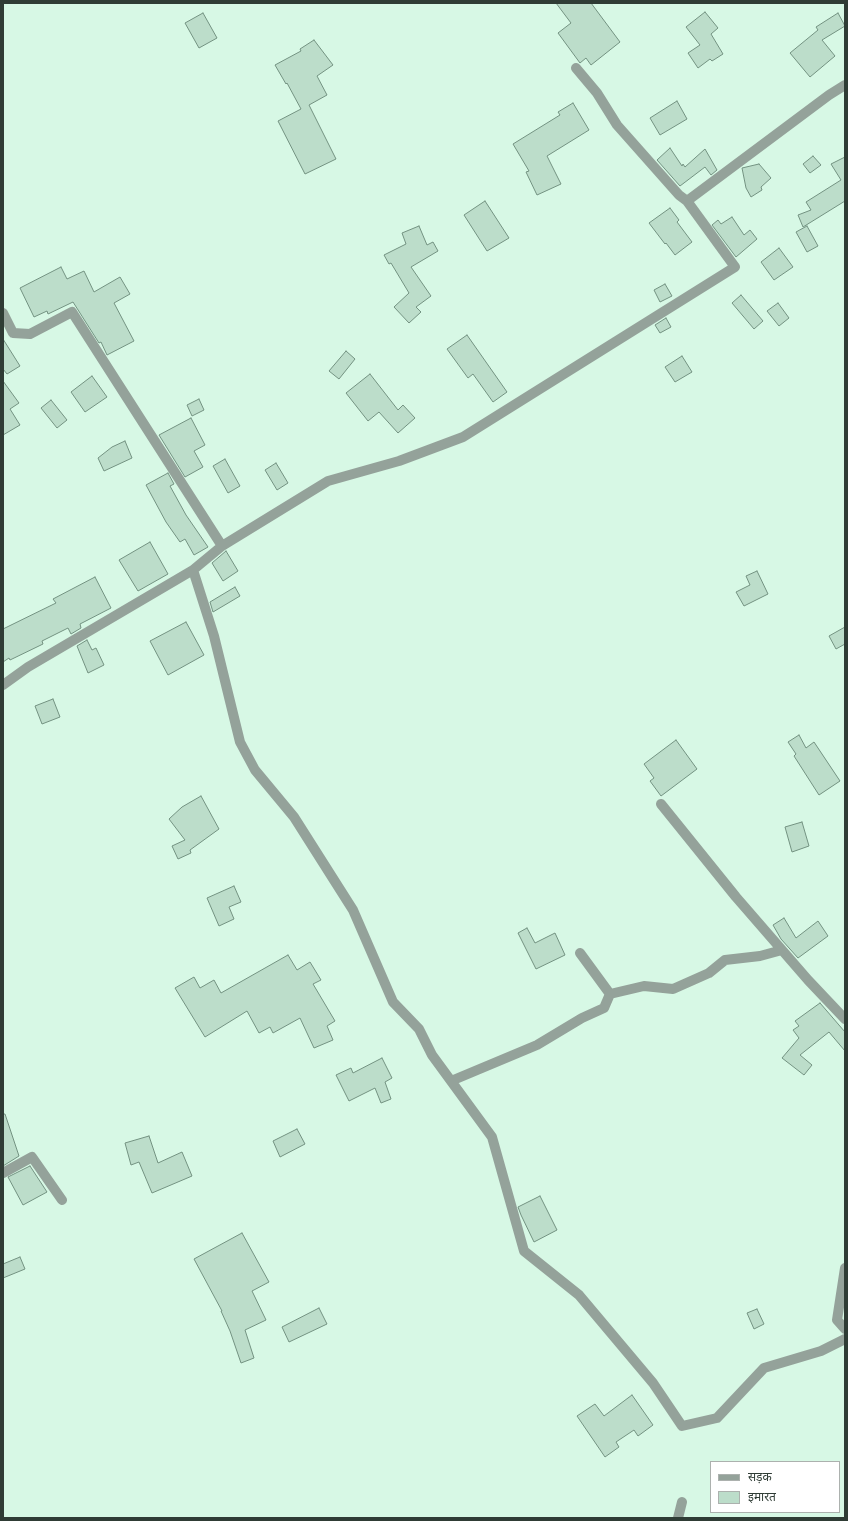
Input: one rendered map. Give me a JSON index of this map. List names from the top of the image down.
{
  "legend": ["सड़क", "इमारत"]
}
